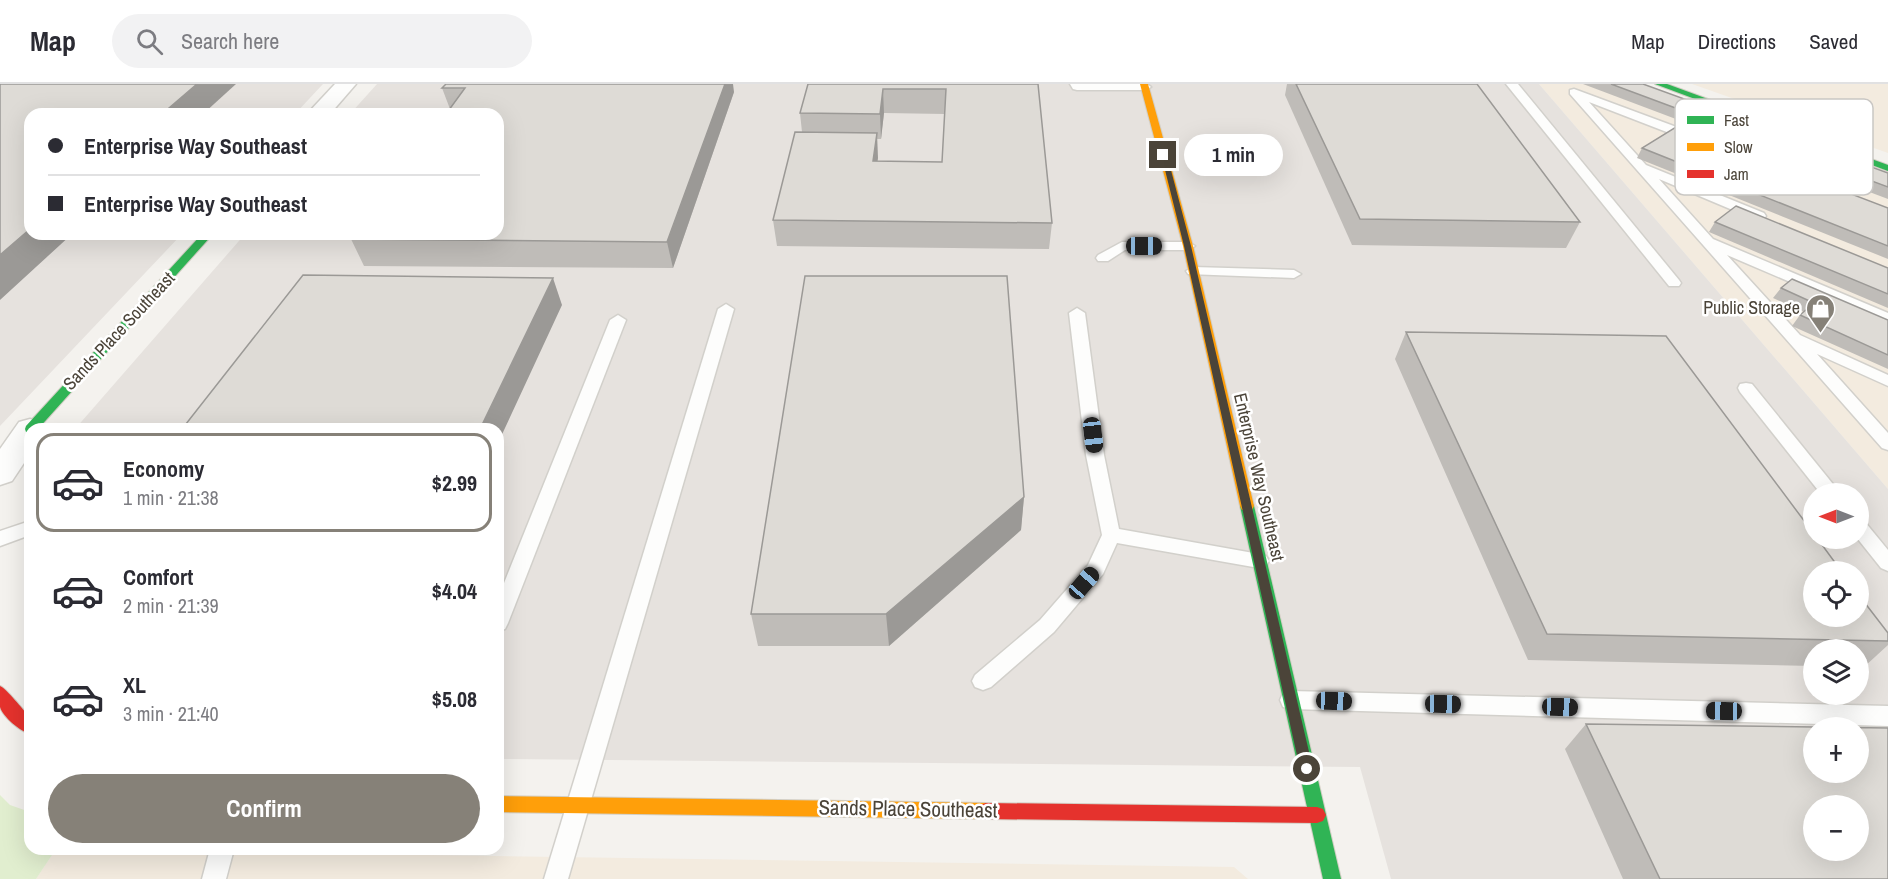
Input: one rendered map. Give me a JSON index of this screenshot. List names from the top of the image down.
{
  "streets": {
    "street": ["Sands Place Southeast", "Enterprise Way Southeast"]
  },
  "crossings": [
    ["Sands Place Southeast", "Enterprise Way Southeast"]
  ],
  "places": {
    "shop": ["Public Storage"]
  },
  "legend": ["Fast", "Slow", "Jam"],
  "north": "left",
  "page": {
    "header": "Map",
    "search": "Search here",
    "nav": ["Map", "Directions", "Saved"],
    "banner": ["Enterprise Way Southeast", "Enterprise Way Southeast"],
    "bubble": "1 min",
    "list": [
      {
        "name": "Economy",
        "note": "1 min · 21:38",
        "value": "$2.99"
      },
      {
        "name": "Comfort",
        "note": "2 min · 21:39",
        "value": "$4.04"
      },
      {
        "name": "XL",
        "note": "3 min · 21:40",
        "value": "$5.08"
      }
    ],
    "map_buttons": ["+", "−"],
    "buttons": "Confirm"
  }
}
